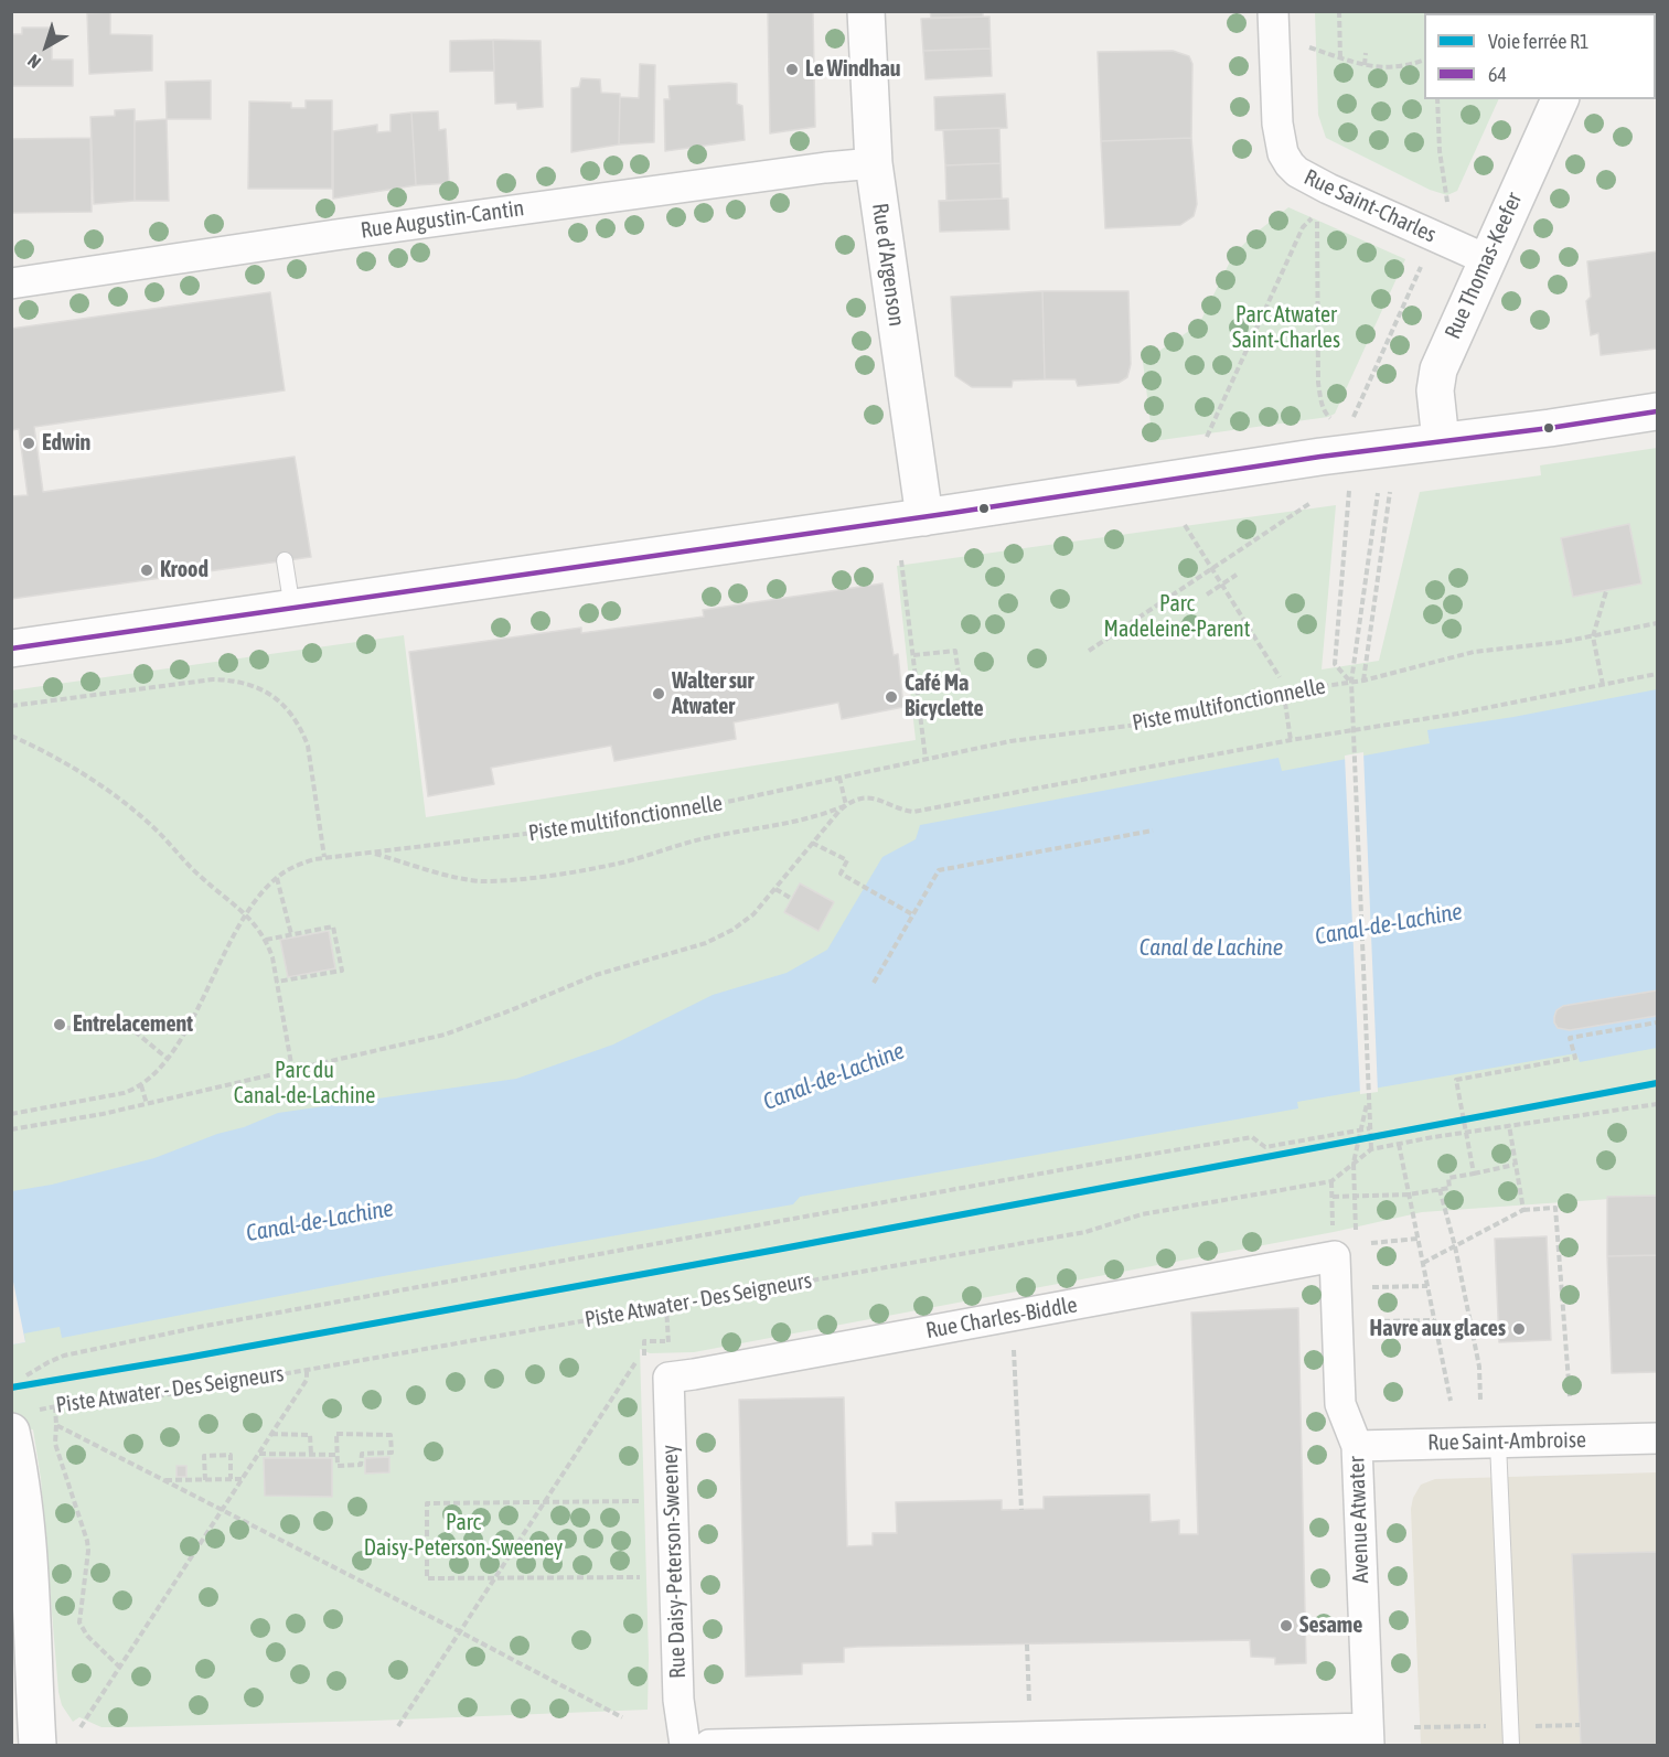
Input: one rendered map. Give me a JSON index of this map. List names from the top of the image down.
{
  "streets": {
    "main road": ["Rue d'Argenson", "Rue Thomas-Keefer"],
    "street": [
      "Rue Saint-Charles",
      "Rue Augustin-Cantin",
      "Rue Charles-Biddle",
      "Rue Saint-Ambroise",
      "Avenue Atwater",
      "Rue Daisy-Peterson-Sweeney"
    ],
    "path": ["Piste multifonctionnelle", "Piste Atwater - Des Seigneurs"]
  },
  "crossings": [
    ["Rue Saint-Charles", "Rue Thomas-Keefer"],
    ["Rue Augustin-Cantin", "Rue d'Argenson"],
    ["Rue Charles-Biddle", "Avenue Atwater"],
    ["Rue Charles-Biddle", "Rue Daisy-Peterson-Sweeney"],
    ["Rue Saint-Ambroise", "Avenue Atwater"]
  ],
  "water": ["Canal-de-Lachine", "Canal de Lachine"],
  "parks": [
    "Parc Atwater Saint-Charles",
    "Parc Madeleine-Parent",
    "Parc du Canal-de-Lachine",
    "Parc Daisy-Peterson-Sweeney"
  ],
  "places": [
    "Le Windhau",
    "Edwin",
    "Krood",
    "Walter sur Atwater",
    "Café Ma Bicyclette",
    "Entrelacement",
    "Havre aux glaces",
    "Sesame"
  ],
  "lines": ["transit line 64", "rail line R1"],
  "legend": ["Voie ferrée R1", "64"],
  "north": "bottom left"
}
